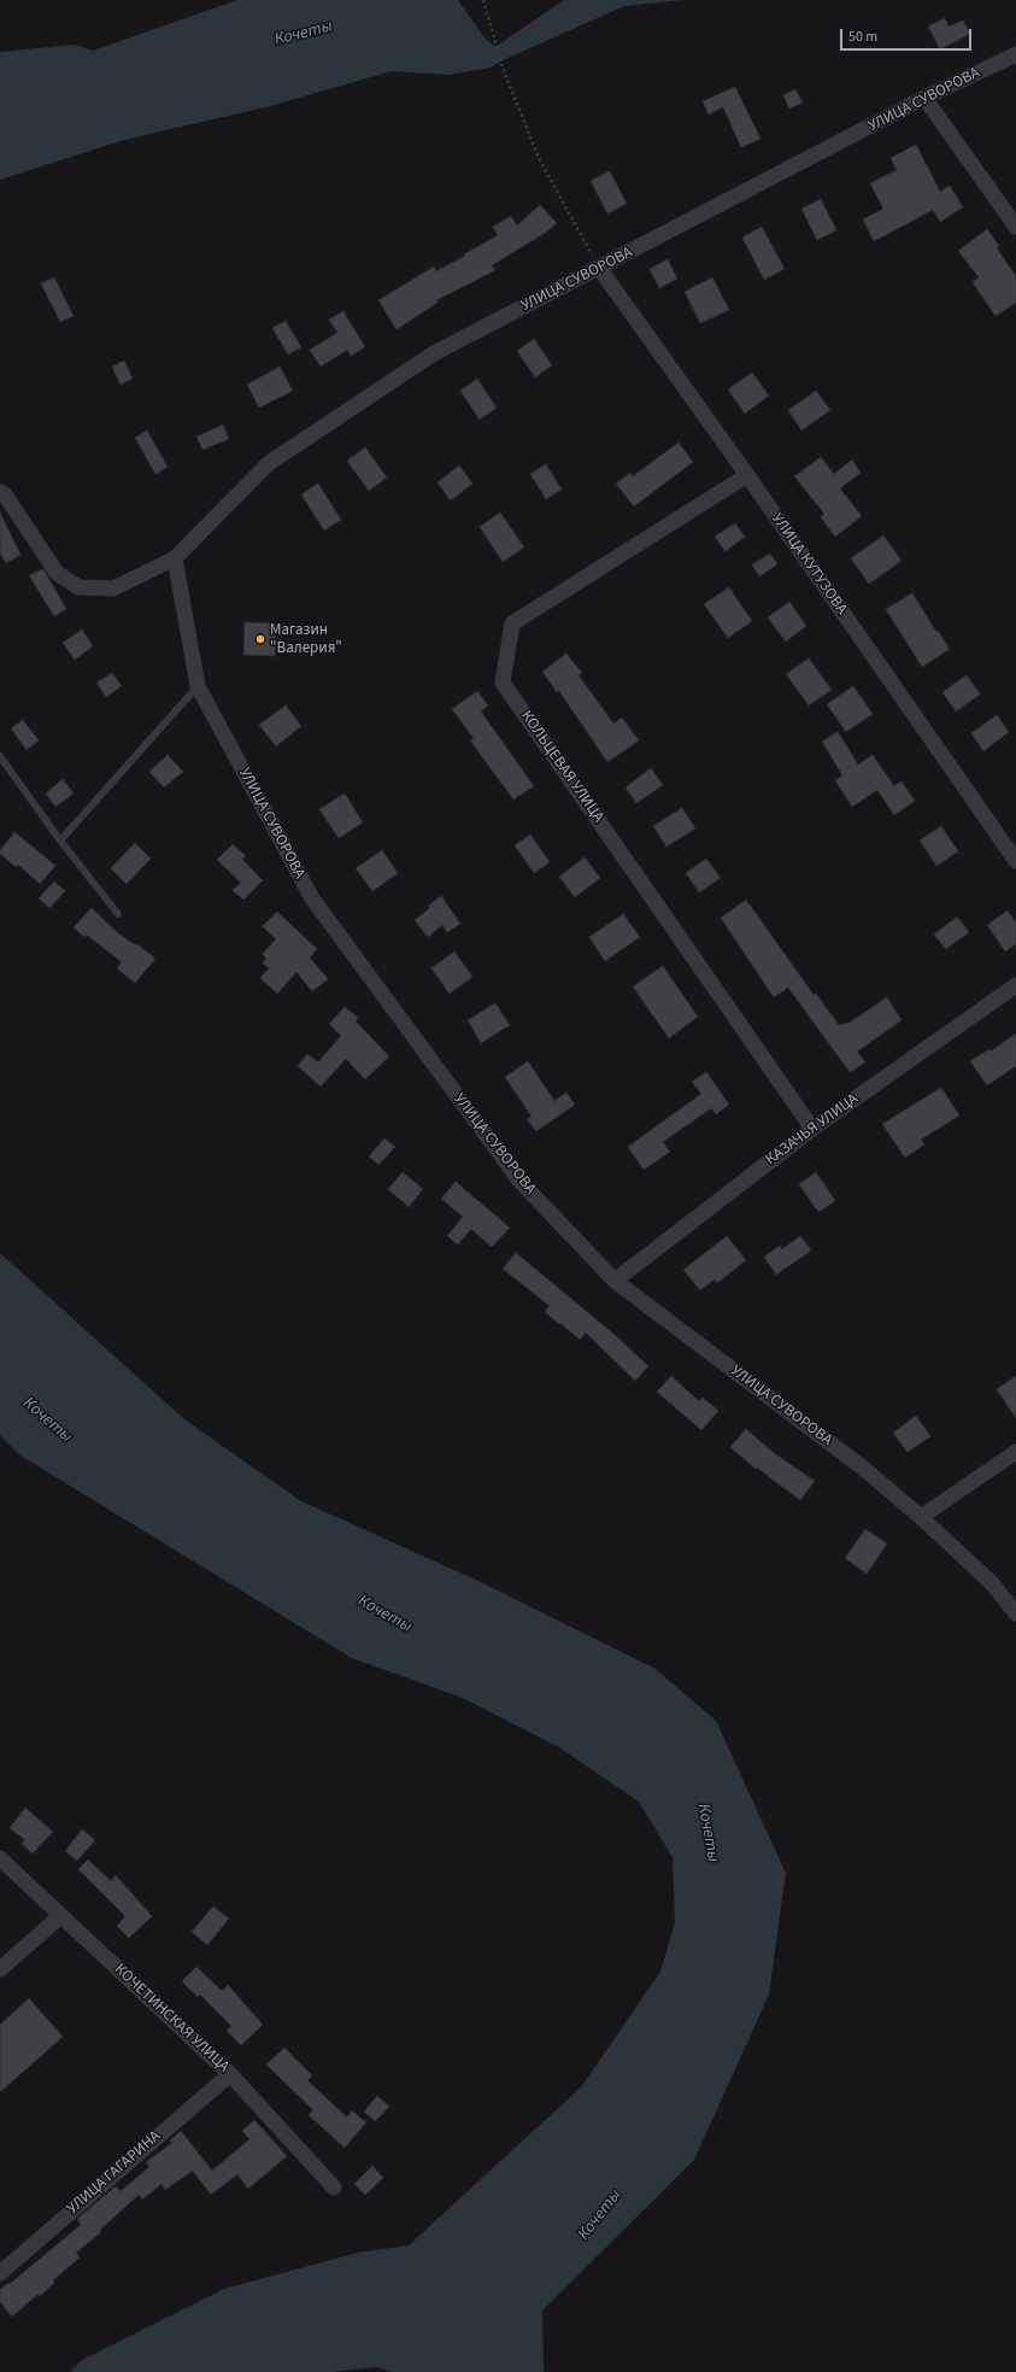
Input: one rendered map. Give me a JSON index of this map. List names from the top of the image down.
{
  "streets": {
    "street": [
      "УЛИЦА СУВОРОВА",
      "УЛИЦА КУТУЗОВА",
      "КОЛЬЦЕВАЯ УЛИЦА",
      "КАЗАЧЬЯ УЛИЦА",
      "КОЧЕТИНСКАЯ УЛИЦА",
      "УЛИЦА ГАГАРИНА"
    ]
  },
  "crossings": [
    ["УЛИЦА СУВОРОВА", "УЛИЦА КУТУЗОВА"],
    ["УЛИЦА СУВОРОВА", "КАЗАЧЬЯ УЛИЦА"],
    ["УЛИЦА КУТУЗОВА", "КОЛЬЦЕВАЯ УЛИЦА"],
    ["КОЛЬЦЕВАЯ УЛИЦА", "КАЗАЧЬЯ УЛИЦА"],
    ["КОЧЕТИНСКАЯ УЛИЦА", "УЛИЦА ГАГАРИНА"]
  ],
  "water": ["Кочеты"],
  "places": ["Магазин \"Валерия\""],
  "scale_bar": "50 m"
}
